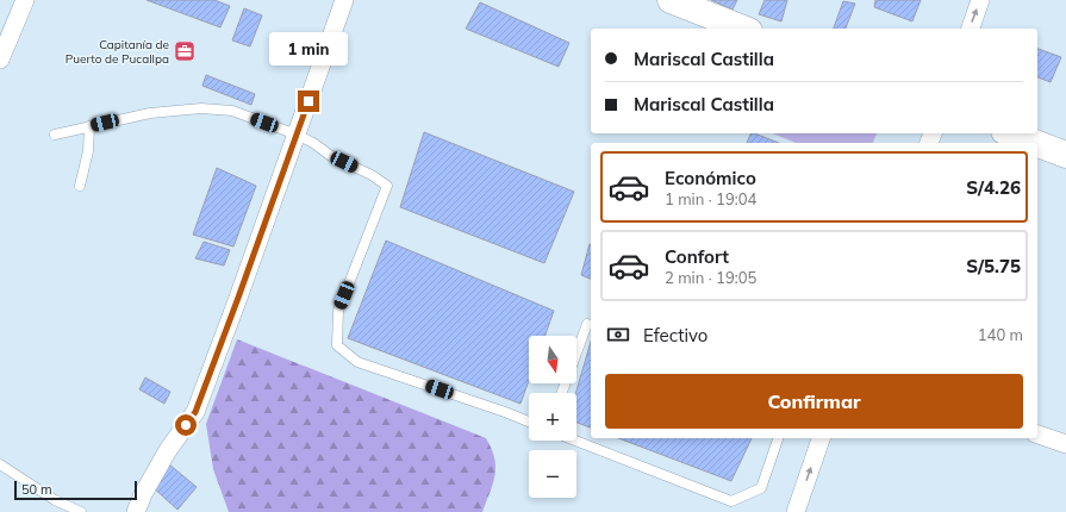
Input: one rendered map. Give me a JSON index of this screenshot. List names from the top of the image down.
{
  "places": {
    "office": ["Capitanía de Puerto de Pucallpa"]
  },
  "scale_bar": "50 m",
  "north": "bottom",
  "page": {
    "banner": ["Mariscal Castilla", "Mariscal Castilla"],
    "bubble": "1 min",
    "list": [
      {
        "name": "Económico",
        "note": "1 min · 19:04",
        "value": "S/4.26"
      },
      {
        "name": "Confort",
        "note": "2 min · 19:05",
        "value": "S/5.75"
      }
    ],
    "pay": ["Efectivo", "140 m"],
    "map_buttons": ["+", "−"],
    "buttons": "Confirmar",
    "scale": "50 m"
  }
}
